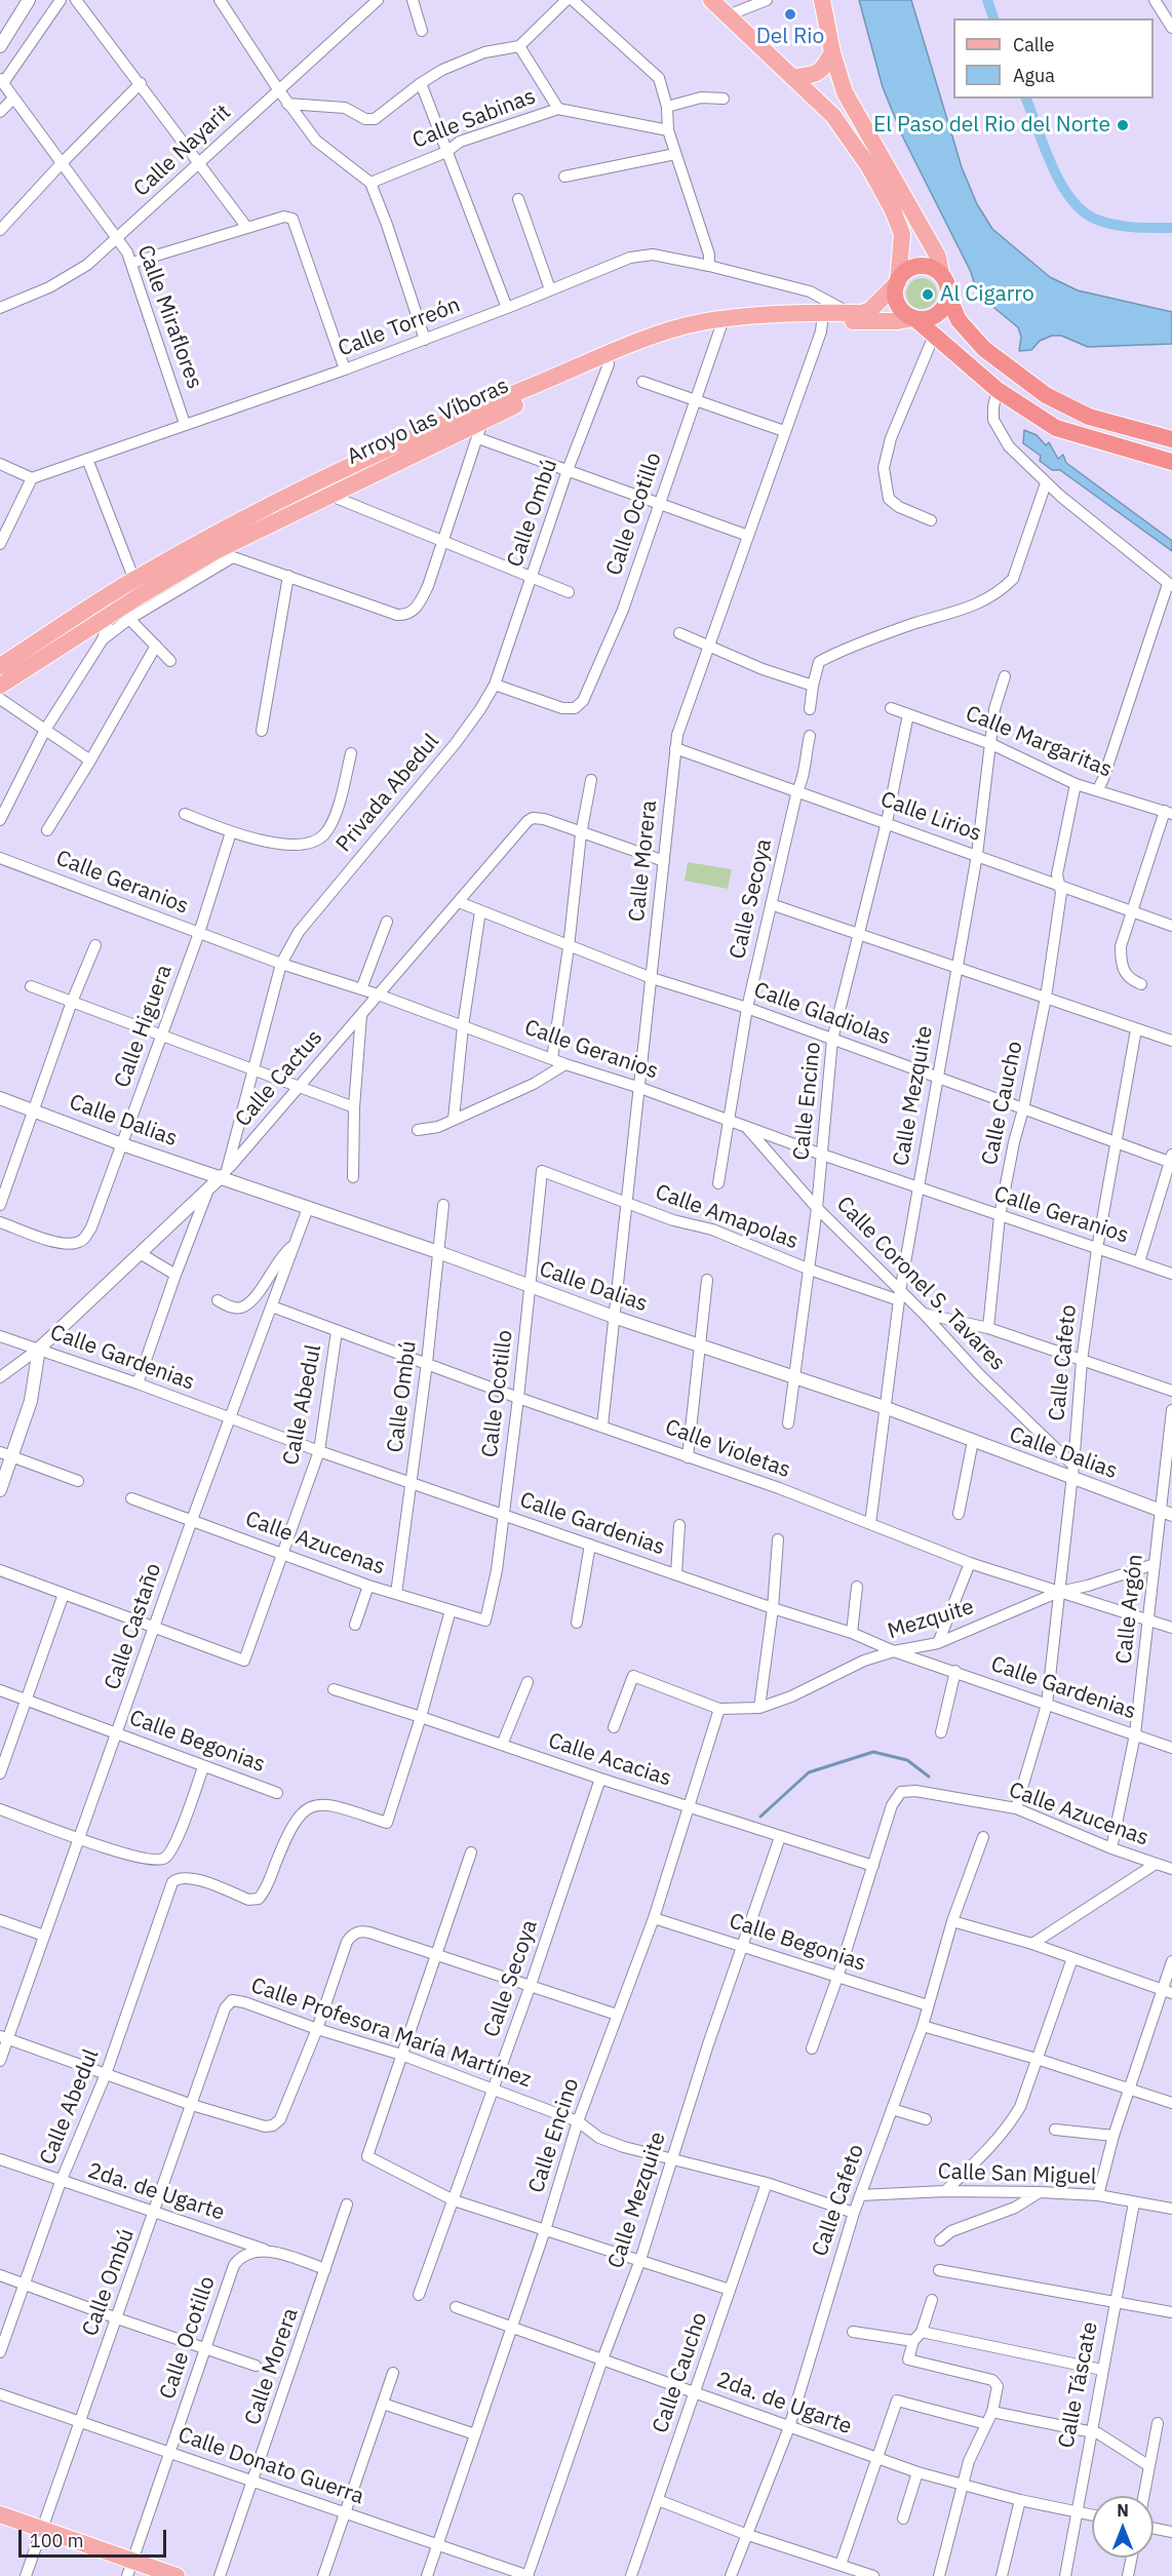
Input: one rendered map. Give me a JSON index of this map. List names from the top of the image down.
{
  "streets": {
    "main road": ["Arroyo las Víboras"],
    "street": [
      "Calle Sabinas",
      "Calle Nayarit",
      "Calle Miraflores",
      "Calle Torreón",
      "Calle Ombú",
      "Calle Ocotillo",
      "Calle Margaritas",
      "Privada Abedul",
      "Calle Lirios",
      "Calle Morera",
      "Calle Geranios",
      "Calle Secoya",
      "Calle Gladiolas",
      "Calle Higuera",
      "Calle Cactus",
      "Calle Mezquite",
      "Calle Encino",
      "Calle Caucho",
      "Calle Dalias",
      "Calle Amapolas",
      "Calle Coronel S. Tavares",
      "Calle Gardenias",
      "Calle Cafeto",
      "Calle Abedul",
      "Calle Violetas",
      "Calle Azucenas",
      "Calle Argón",
      "Mezquite",
      "Calle Castaño",
      "Calle Begonias",
      "Calle Acacias",
      "Calle Profesora María Martínez",
      "Calle San Miguel",
      "2da. de Ugarte",
      "Calle Táscate",
      "Calle Donato Guerra"
    ]
  },
  "crossings": [
    ["Calle Nayarit", "Calle Miraflores"],
    ["Calle Miraflores", "Calle Torreón"],
    ["Calle Torreón", "Arroyo las Víboras"],
    ["Arroyo las Víboras", "Calle Ombú"],
    ["Arroyo las Víboras", "Calle Ocotillo"],
    ["Arroyo las Víboras", "Calle Morera"],
    ["Calle Ombú", "Calle Ocotillo"],
    ["Calle Ombú", "Privada Abedul"],
    ["Calle Ombú", "Calle Dalias"],
    ["Calle Ombú", "Calle Gardenias"],
    ["Calle Ombú", "Calle Violetas"],
    ["Calle Ombú", "Calle Azucenas"],
    ["Calle Ombú", "Calle Profesora María Martínez"],
    ["Calle Ombú", "2da. de Ugarte"],
    ["Calle Ombú", "Calle Donato Guerra"],
    ["Calle Ocotillo", "Privada Abedul"],
    ["Calle Ocotillo", "Calle Dalias"],
    ["Calle Ocotillo", "Calle Amapolas"],
    ["Calle Ocotillo", "Calle Gardenias"],
    ["Calle Ocotillo", "Calle Violetas"],
    ["Calle Ocotillo", "Calle Azucenas"],
    ["Calle Ocotillo", "2da. de Ugarte"],
    ["Calle Ocotillo", "Calle Donato Guerra"],
    ["Calle Margaritas", "Calle Mezquite"],
    ["Calle Margaritas", "Calle Encino"],
    ["Calle Margaritas", "Calle Caucho"],
    ["Privada Abedul", "Calle Geranios"],
    ["Privada Abedul", "Calle Cactus"],
    ["Privada Abedul", "Calle Dalias"],
    ["Calle Lirios", "Calle Morera"],
    ["Calle Lirios", "Calle Secoya"],
    ["Calle Lirios", "Calle Mezquite"],
    ["Calle Lirios", "Calle Encino"],
    ["Calle Lirios", "Calle Caucho"],
    ["Calle Morera", "Calle Geranios"],
    ["Calle Morera", "Calle Gladiolas"],
    ["Calle Morera", "Calle Dalias"],
    ["Calle Morera", "Calle Amapolas"],
    ["Calle Morera", "Calle Violetas"],
    ["Calle Morera", "2da. de Ugarte"],
    ["Calle Morera", "Calle Donato Guerra"],
    ["Calle Geranios", "Calle Secoya"],
    ["Calle Geranios", "Calle Higuera"],
    ["Calle Geranios", "Calle Cactus"],
    ["Calle Geranios", "Calle Mezquite"],
    ["Calle Geranios", "Calle Encino"],
    ["Calle Geranios", "Calle Caucho"],
    ["Calle Geranios", "Calle Coronel S. Tavares"],
    ["Calle Geranios", "Calle Cafeto"],
    ["Calle Secoya", "Calle Gladiolas"],
    ["Calle Secoya", "Calle Acacias"],
    ["Calle Secoya", "Calle Profesora María Martínez"],
    ["Calle Gladiolas", "Calle Cactus"],
    ["Calle Gladiolas", "Calle Mezquite"],
    ["Calle Gladiolas", "Calle Encino"],
    ["Calle Gladiolas", "Calle Caucho"],
    ["Calle Gladiolas", "Calle Cafeto"],
    ["Calle Higuera", "Calle Dalias"],
    ["Calle Cactus", "Calle Dalias"],
    ["Calle Cactus", "Calle Gardenias"],
    ["Calle Mezquite", "Calle Dalias"],
    ["Calle Mezquite", "Calle Amapolas"],
    ["Calle Mezquite", "Calle Coronel S. Tavares"],
    ["Calle Mezquite", "Calle Violetas"],
    ["Calle Mezquite", "Calle Begonias"],
    ["Calle Mezquite", "Calle Acacias"],
    ["Calle Mezquite", "Calle Profesora María Martínez"],
    ["Calle Mezquite", "2da. de Ugarte"],
    ["Calle Mezquite", "Calle Donato Guerra"],
    ["Calle Encino", "Calle Dalias"],
    ["Calle Encino", "Calle Amapolas"],
    ["Calle Encino", "Calle Coronel S. Tavares"],
    ["Calle Encino", "Mezquite"],
    ["Calle Encino", "Calle Begonias"],
    ["Calle Encino", "Calle Acacias"],
    ["Calle Encino", "Calle Profesora María Martínez"],
    ["Calle Encino", "2da. de Ugarte"],
    ["Calle Encino", "Calle Donato Guerra"],
    ["Calle Caucho", "Calle Profesora María Martínez"],
    ["Calle Caucho", "2da. de Ugarte"],
    ["Calle Dalias", "Calle Coronel S. Tavares"],
    ["Calle Dalias", "Calle Cafeto"],
    ["Calle Dalias", "Calle Argón"],
    ["Calle Dalias", "Calle Castaño"],
    ["Calle Amapolas", "Calle Coronel S. Tavares"],
    ["Calle Coronel S. Tavares", "Calle Cafeto"],
    ["Calle Gardenias", "Calle Cafeto"],
    ["Calle Gardenias", "Calle Abedul"],
    ["Calle Gardenias", "Calle Argón"],
    ["Calle Gardenias", "Mezquite"],
    ["Calle Gardenias", "Calle Castaño"],
    ["Calle Cafeto", "Calle Violetas"],
    ["Calle Cafeto", "Calle Azucenas"],
    ["Calle Cafeto", "Mezquite"],
    ["Calle Cafeto", "Calle Begonias"],
    ["Calle Cafeto", "Calle Profesora María Martínez"],
    ["Calle Cafeto", "Calle San Miguel"],
    ["Calle Cafeto", "2da. de Ugarte"],
    ["Calle Abedul", "Calle Violetas"],
    ["Calle Abedul", "Calle Azucenas"],
    ["Calle Abedul", "Calle Castaño"],
    ["Calle Abedul", "Calle Acacias"],
    ["Calle Abedul", "2da. de Ugarte"],
    ["Calle Violetas", "Calle Argón"],
    ["Calle Violetas", "Mezquite"],
    ["Calle Violetas", "Calle Castaño"],
    ["Calle Azucenas", "Calle Argón"],
    ["Calle Azucenas", "Calle Castaño"],
    ["Calle Azucenas", "Calle Acacias"],
    ["Calle Argón", "Mezquite"],
    ["Calle Castaño", "Calle Begonias"],
    ["Calle San Miguel", "Calle Táscate"],
    ["2da. de Ugarte", "Calle Táscate"]
  ],
  "places": ["Del Rio", "El Paso del Rio del Norte", "Al Cigarro"],
  "legend": ["Calle", "Agua"],
  "scale_bar": "100 m",
  "north": "top"
}
